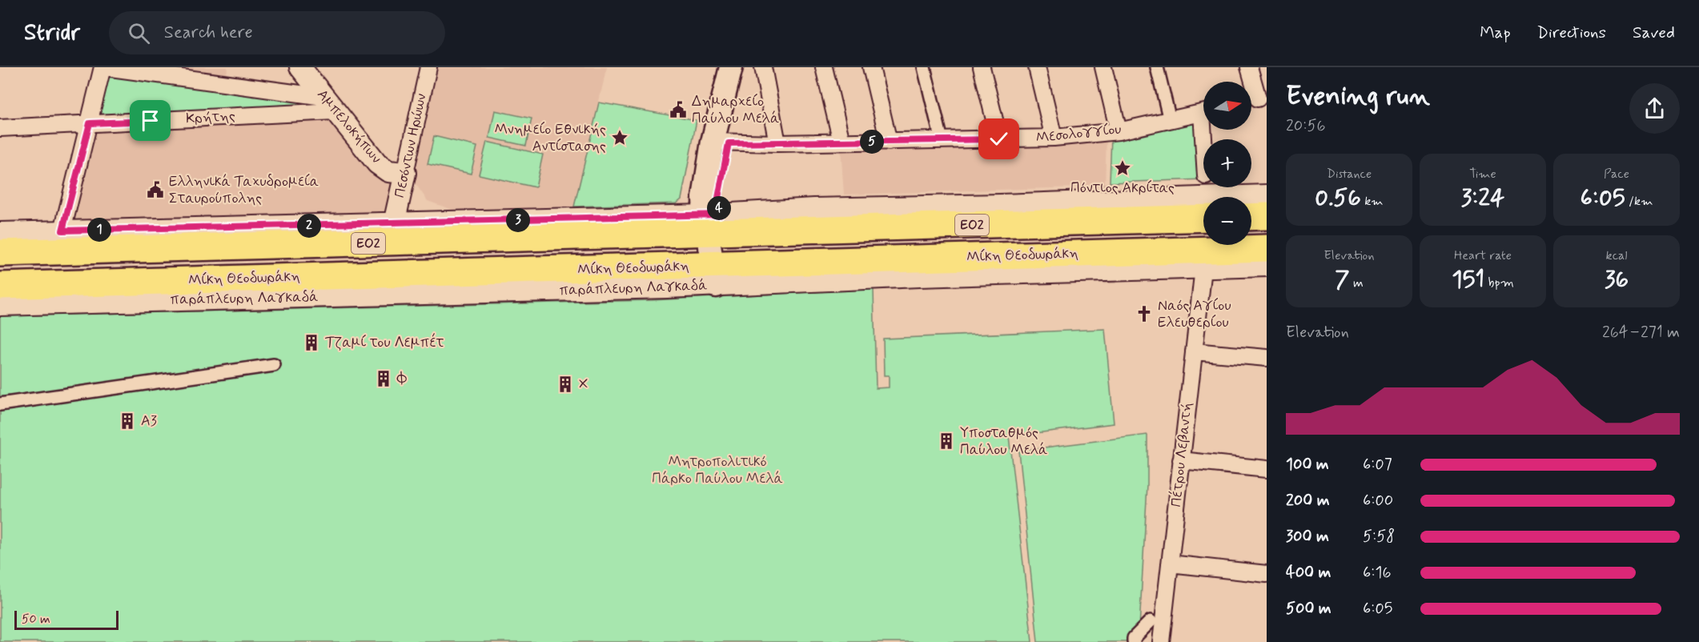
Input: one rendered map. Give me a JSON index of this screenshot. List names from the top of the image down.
{
  "streets": {
    "highway": ["ΕΟ2", "Μίκη Θεοδωράκη"],
    "street": [
      "Κρήτης",
      "Αμπελοκήπων",
      "Μεσολογγίου",
      "Πεσόντων Ηρώων",
      "παράπλευρη Λαγκαδά",
      "Πέτρου Λεβαντή"
    ]
  },
  "crossings": [
    ["Κρήτης", "Αμπελοκήπων"],
    ["Αμπελοκήπων", "Πεσόντων Ηρώων"],
    ["Μίκη Θεοδωράκη", "παράπλευρη Λαγκαδά"]
  ],
  "parks": ["Μητροπολιτικό Πάρκο Παύλου Μελά"],
  "places": {
    "public building": ["Δημαρχείο Παύλου Μελά", "Ελληνικά Ταχυδρομεία Σταυρούπολης"],
    "place": ["Μνημείο Εθνικής Αντίστασης", "Πόντιος Ακρίτας"],
    "church": ["Ναός Αγίου Ελευθερίου"],
    "building": [
      "Τζαμί του Λεμπέτ",
      "Φ",
      "Χ",
      "Α3",
      "Υποσταθμός Παύλου Μελά"
    ]
  },
  "scale_bar": "50 m",
  "north": "right",
  "page": {
    "header": "Stridr",
    "search": "Search here",
    "nav": ["Map", "Directions", "Saved"],
    "heading": ["Evening run", "20:56"],
    "map_buttons": ["+", "−"],
    "pins": [
      "5",
      "4",
      "3",
      "2",
      "1"
    ],
    "stats": [
      ["Distance", "0.56 km"],
      ["Time", "3:24"],
      ["Pace", "6:05 /km"],
      ["Elevation", "7 m"],
      ["Heart rate", "151 bpm"],
      ["kcal", "36"]
    ],
    "chart": ["Elevation", "264–271 m"],
    "list": [
      {
        "name": "100 m",
        "note": "6:07"
      },
      {
        "name": "200 m",
        "note": "6:00"
      },
      {
        "name": "300 m",
        "note": "5:58"
      },
      {
        "name": "400 m",
        "note": "6:16"
      },
      {
        "name": "500 m",
        "note": "6:05"
      }
    ],
    "scale": "50 m"
  }
}
